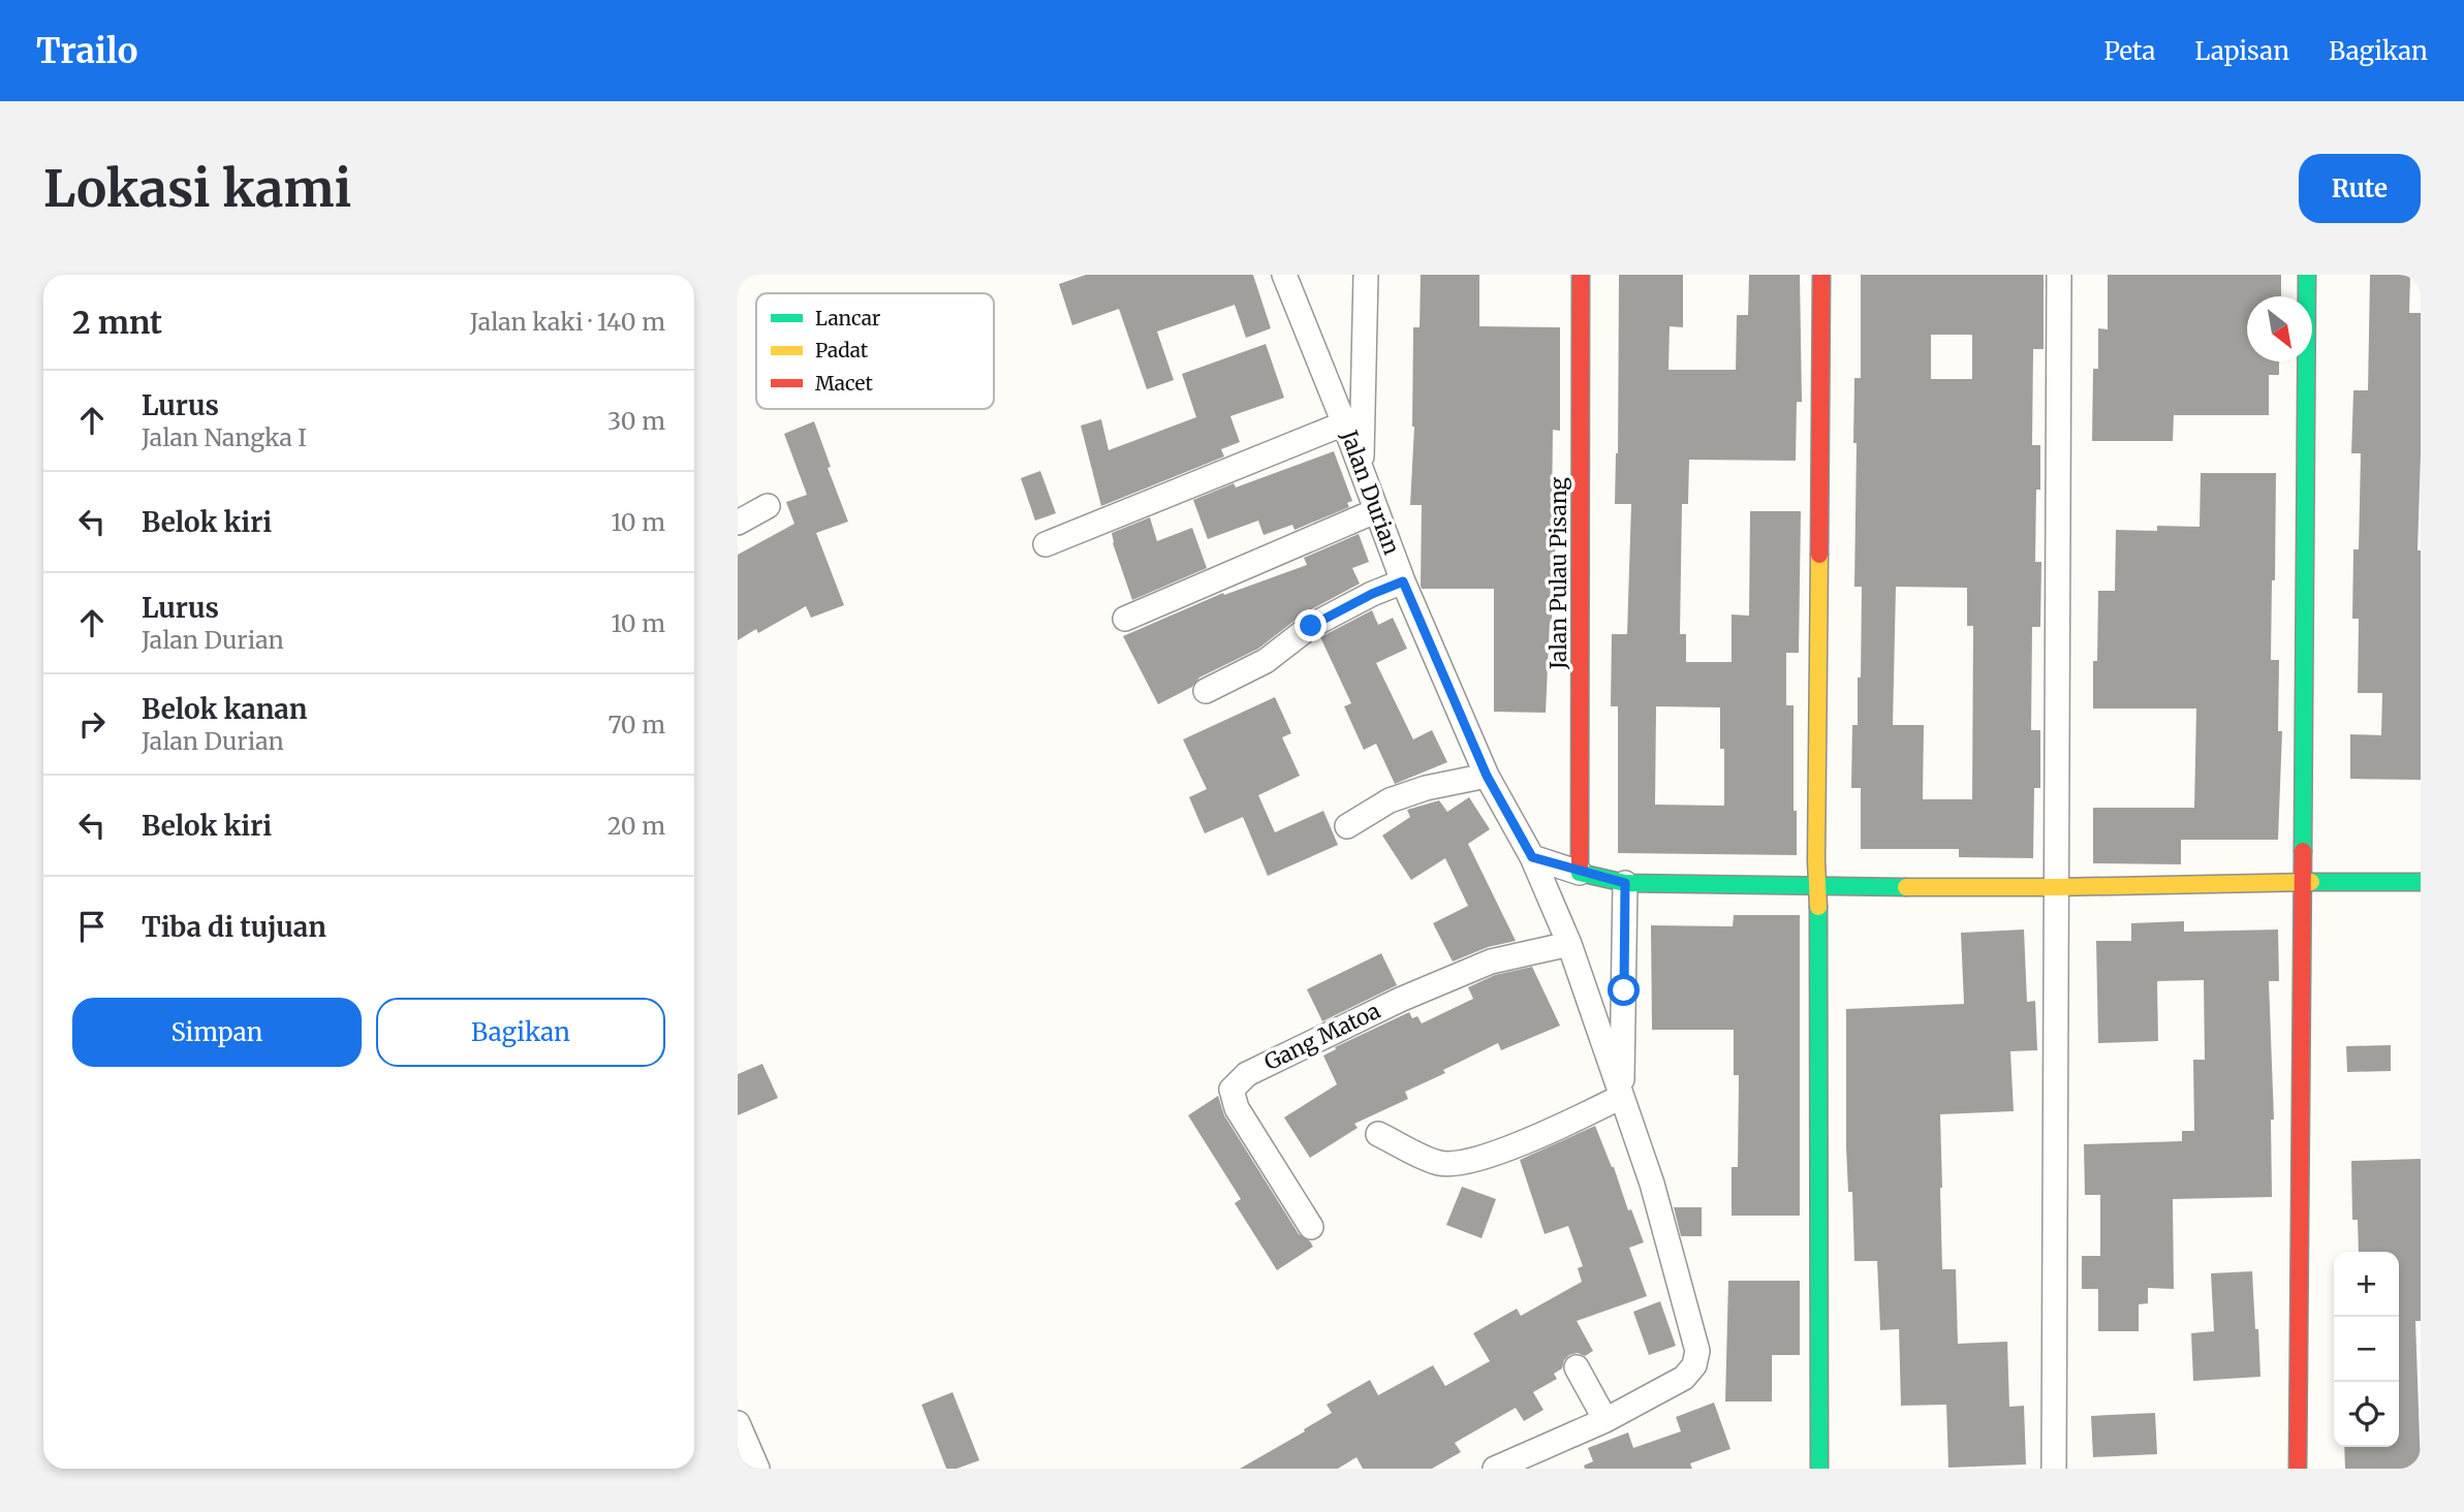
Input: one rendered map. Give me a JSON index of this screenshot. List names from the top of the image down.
{
  "streets": {
    "street": ["Jalan Durian", "Jalan Pulau Pisang", "Gang Matoa"]
  },
  "crossings": [
    ["Jalan Durian", "Gang Matoa"]
  ],
  "legend": ["Lancar", "Padat", "Macet"],
  "north": "bottom right",
  "page": {
    "header": "Trailo",
    "nav": ["Peta", "Lapisan", "Bagikan"],
    "buttons": [
      "Rute",
      ["Simpan", "Bagikan"]
    ],
    "title": "Lokasi kami",
    "heading": ["2 mnt", "Jalan kaki · 140 m"],
    "list": [
      ["Lurus", "Jalan Nangka I", "30 m"],
      ["Belok kiri", "10 m"],
      ["Lurus", "Jalan Durian", "10 m"],
      ["Belok kanan", "Jalan Durian", "70 m"],
      ["Belok kiri", "20 m"],
      "Tiba di tujuan"
    ],
    "map_buttons": ["+", "−"]
  }
}
